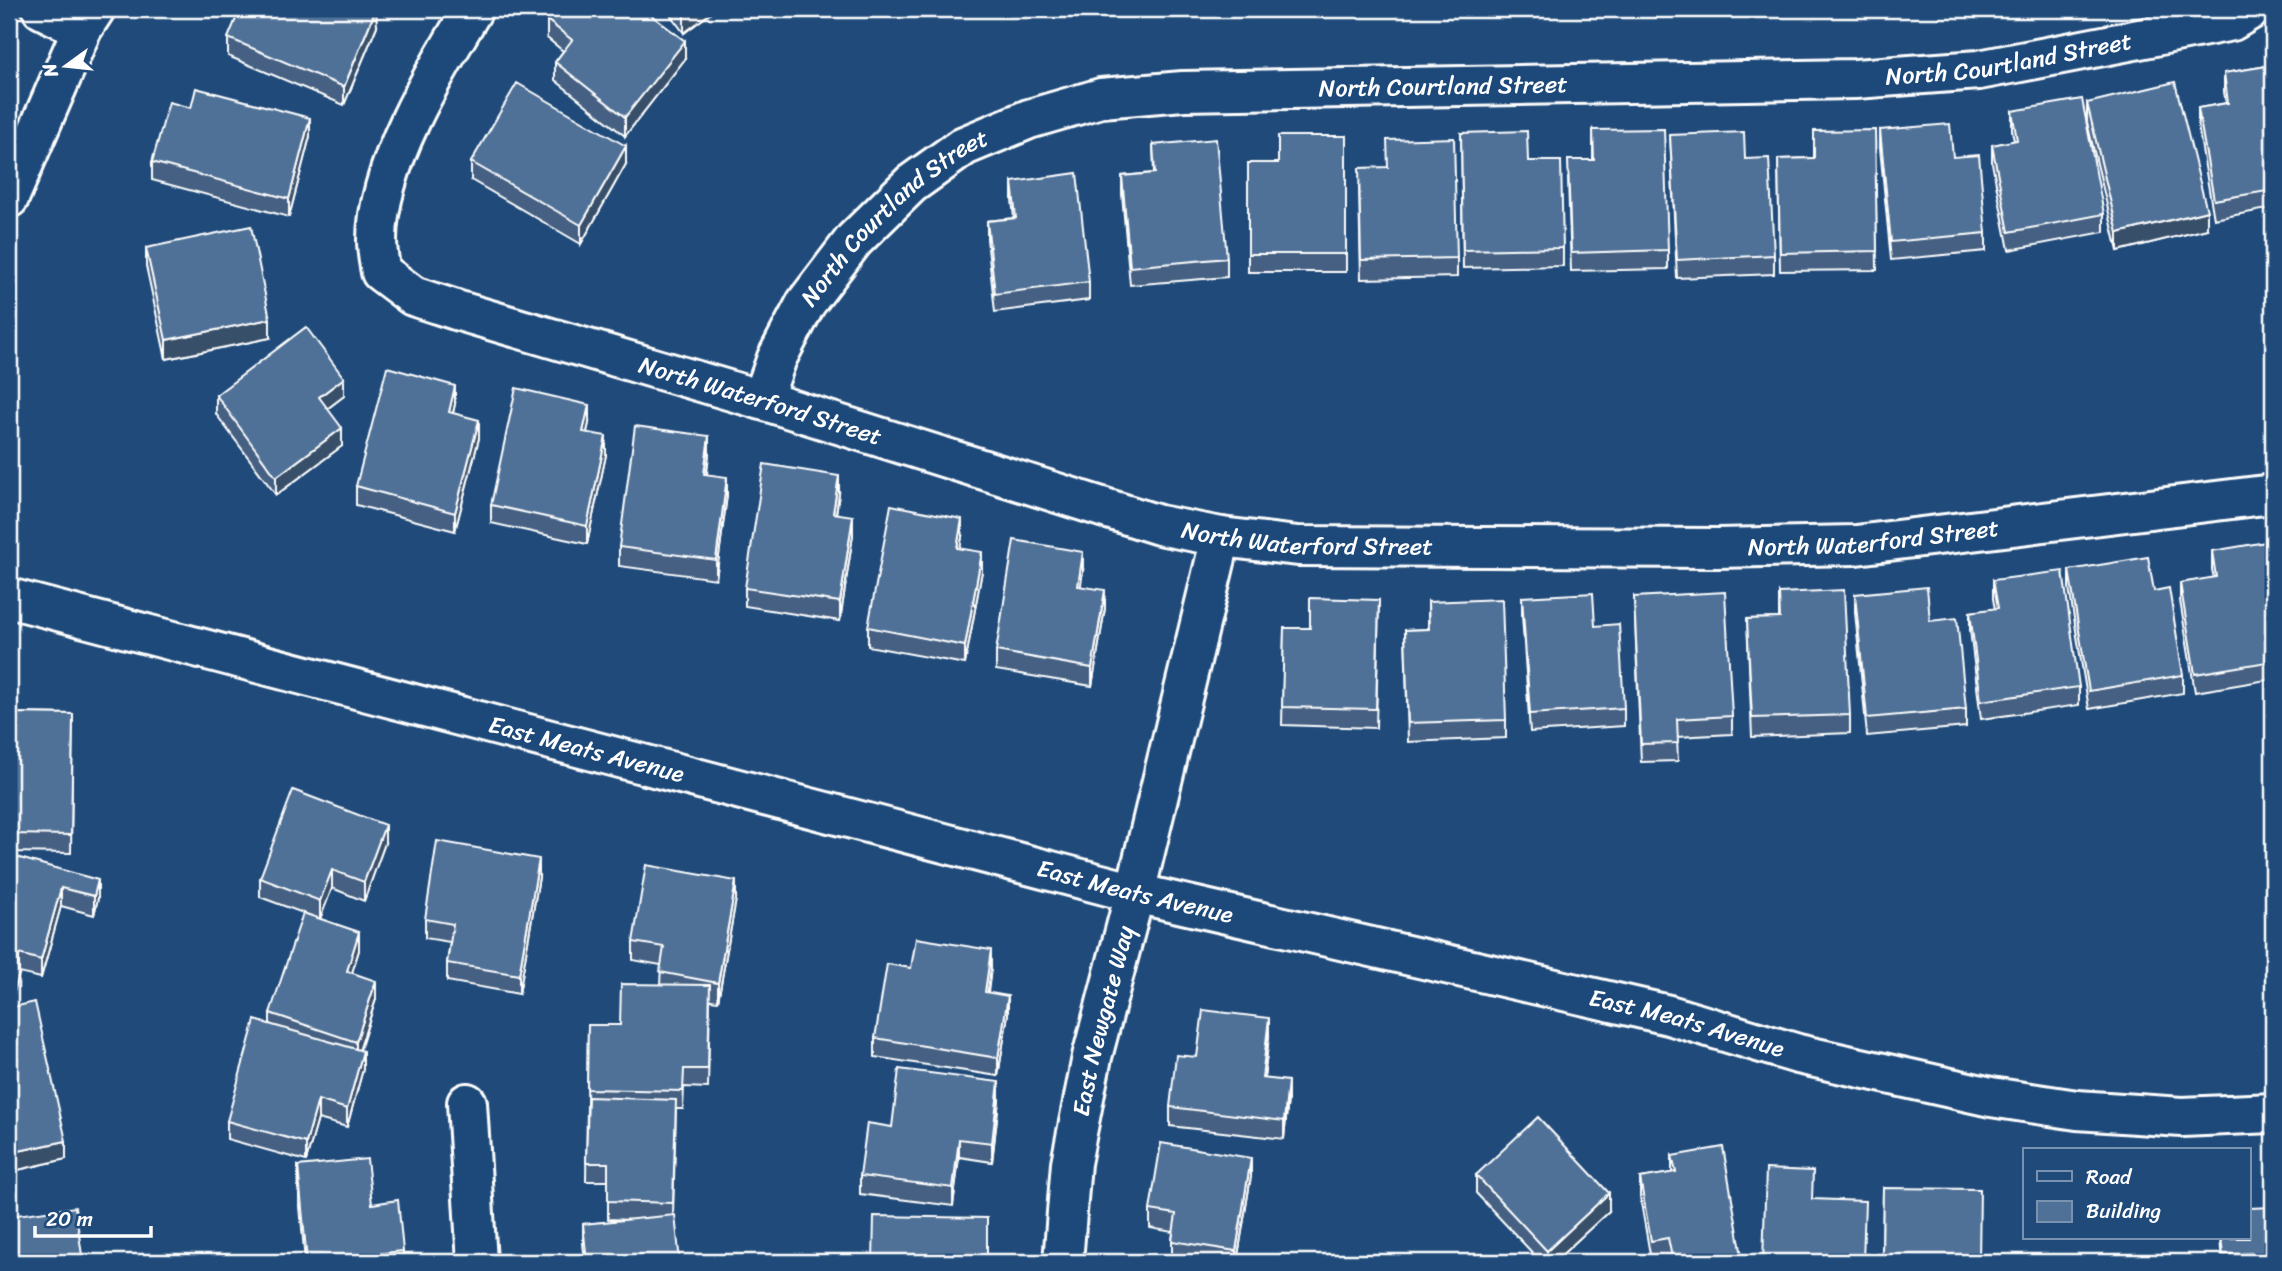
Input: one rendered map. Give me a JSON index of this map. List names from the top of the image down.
{
  "streets": {
    "street": [
      "North Courtland Street",
      "North Waterford Street",
      "East Meats Avenue",
      "East Newgate Way"
    ]
  },
  "crossings": [
    ["North Courtland Street", "North Waterford Street"],
    ["North Waterford Street", "East Newgate Way"],
    ["East Meats Avenue", "East Newgate Way"]
  ],
  "legend": ["Road", "Building"],
  "scale_bar": "20 m",
  "north": "left"
}
